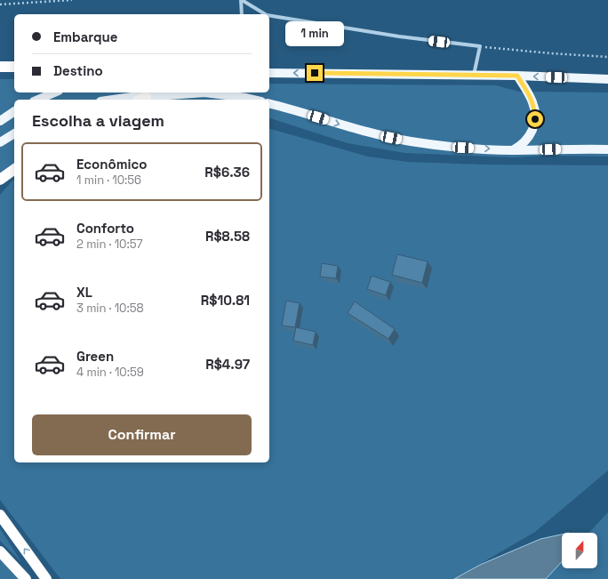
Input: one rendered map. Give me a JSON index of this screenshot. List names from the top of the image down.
{
  "north": "top",
  "page": {
    "banner": ["Embarque", "Destino"],
    "bubble": "1 min",
    "heading": "Escolha a viagem",
    "list": [
      {
        "name": "Econômico",
        "note": "1 min · 10:56",
        "value": "R$6.36"
      },
      {
        "name": "Conforto",
        "note": "2 min · 10:57",
        "value": "R$8.58"
      },
      {
        "name": "XL",
        "note": "3 min · 10:58",
        "value": "R$10.81"
      },
      {
        "name": "Green",
        "note": "4 min · 10:59",
        "value": "R$4.97"
      }
    ],
    "buttons": "Confirmar"
  }
}
